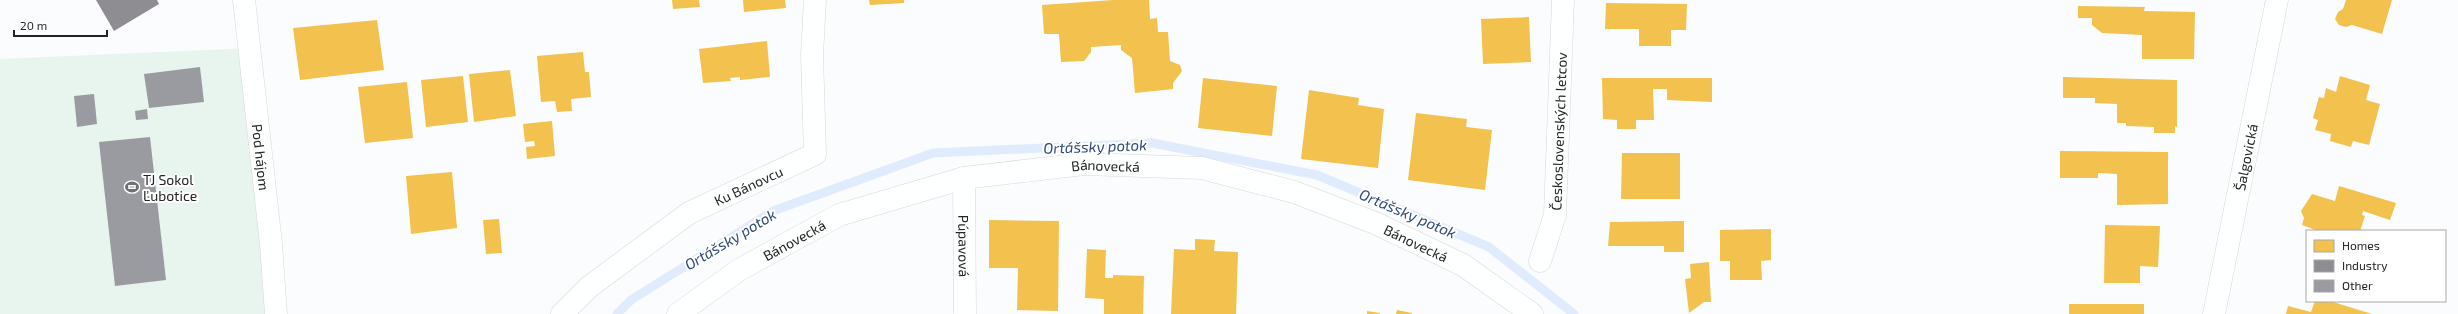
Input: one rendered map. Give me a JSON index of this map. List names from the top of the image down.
{
  "streets": {
    "street": [
      "Československých letcov",
      "Pod hájom",
      "Šalgovická",
      "Bánovecká",
      "Ku Bánovcu",
      "Púpavová"
    ]
  },
  "crossings": [
    ["Bánovecká", "Púpavová"]
  ],
  "water": ["Ortášsky potok"],
  "places": {
    "sports": ["TJ Sokol Ľubotice"]
  },
  "legend": ["Homes", "Industry", "Other"],
  "scale_bar": "20 m"
}
